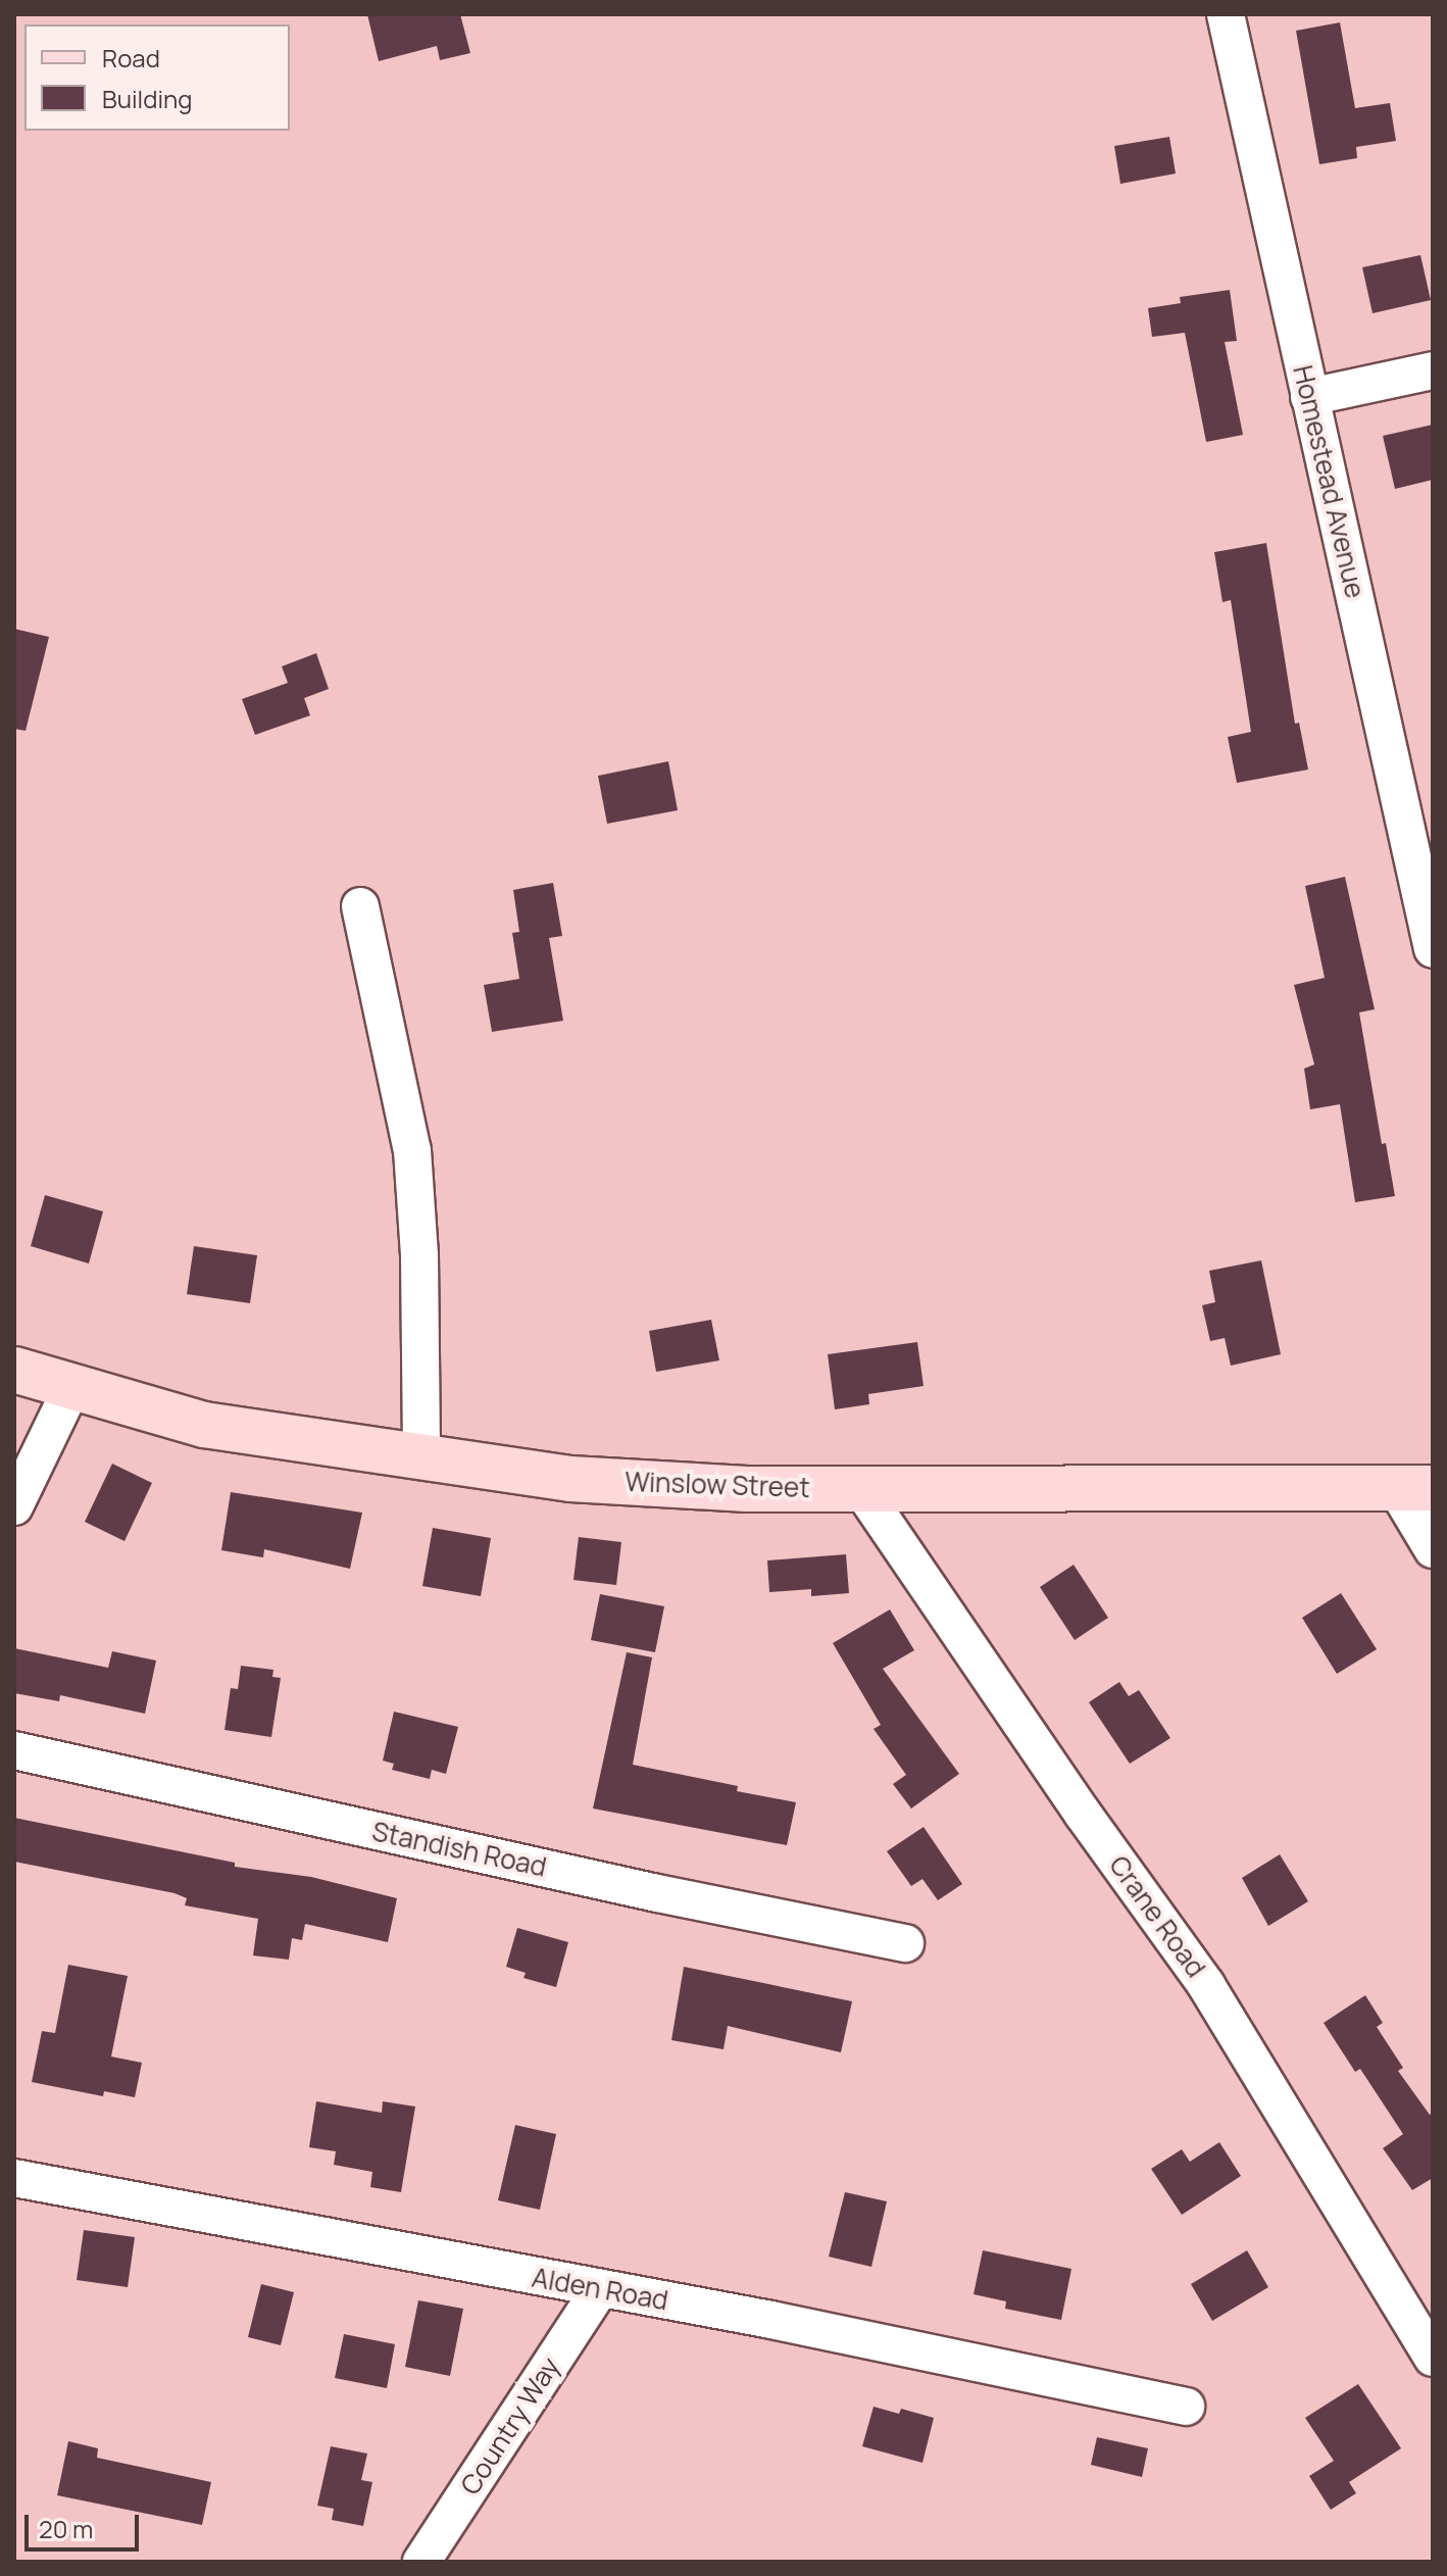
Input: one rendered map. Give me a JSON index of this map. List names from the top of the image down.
{
  "streets": {
    "street": [
      "Homestead Avenue",
      "Winslow Street",
      "Standish Road",
      "Crane Road",
      "Alden Road",
      "Country Way"
    ]
  },
  "crossings": [
    ["Winslow Street", "Crane Road"],
    ["Alden Road", "Country Way"]
  ],
  "legend": ["Road", "Building"],
  "scale_bar": "20 m"
}
